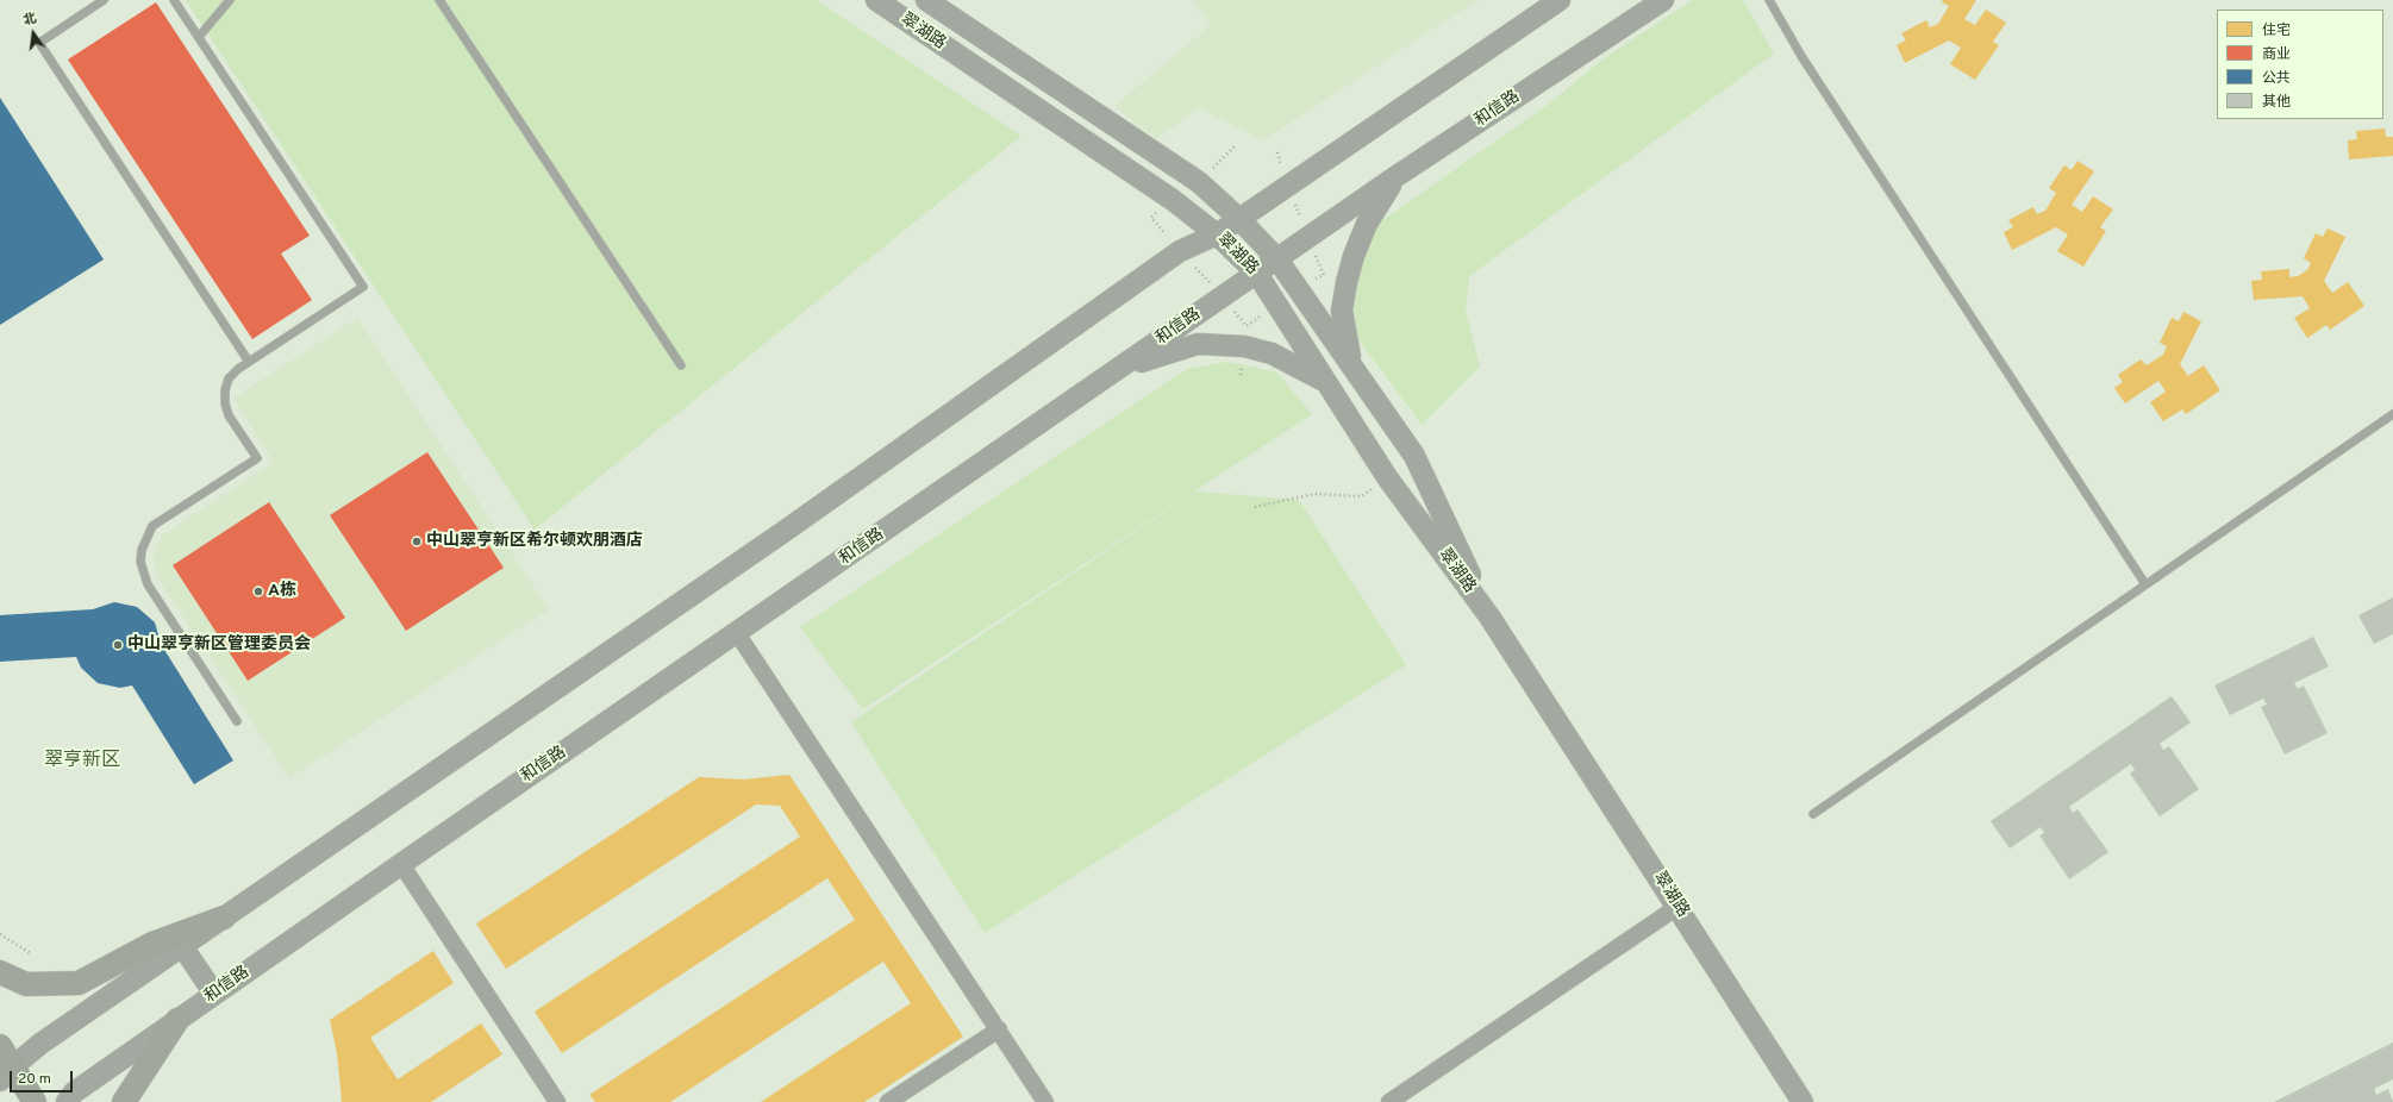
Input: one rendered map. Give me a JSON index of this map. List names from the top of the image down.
{
  "streets": {
    "street": ["翠湖路", "和信路"]
  },
  "crossings": [
    ["翠湖路", "和信路"]
  ],
  "districts": ["翠亨新区"],
  "places": ["中山翠亨新区希尔顿欢朋酒店", "A栋", "中山翠亨新区管理委员会"],
  "legend": [
    "住宅",
    "商业",
    "公共",
    "其他"
  ],
  "scale_bar": "20 m",
  "north": "top"
}
